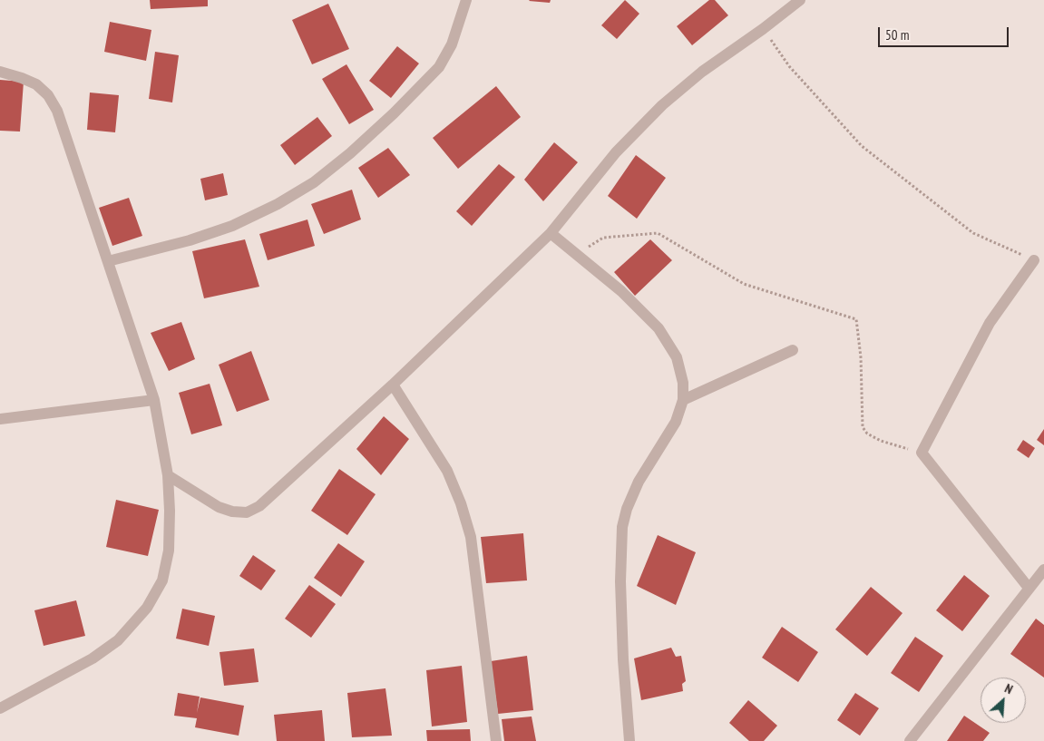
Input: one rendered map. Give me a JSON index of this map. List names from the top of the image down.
{
  "scale_bar": "50 m",
  "north": "top right"
}
